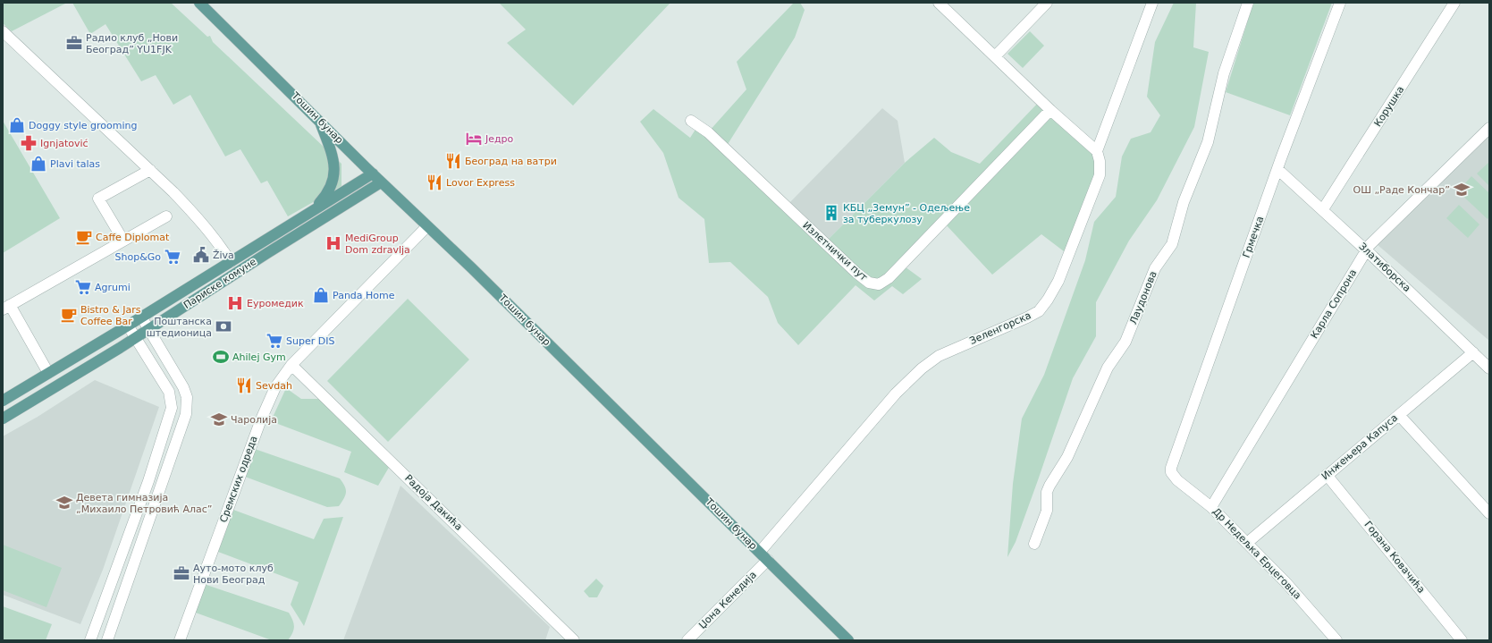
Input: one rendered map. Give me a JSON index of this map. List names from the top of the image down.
{
  "streets": {
    "main road": ["Тошин бунар", "Париске комуне"],
    "street": [
      "Корушка",
      "Грмечка",
      "Излетнички пут",
      "Златиборска",
      "Лаудонова",
      "Карла Сопрона",
      "Зеленгорска",
      "Инжењера Капуса",
      "Сремских одреда",
      "Радоја Дакића",
      "Др Недељка Ерцеговца",
      "Горана Ковачића",
      "Џона Кенедија"
    ]
  },
  "crossings": [
    ["Корушка", "Златиборска"],
    ["Тошин бунар", "Париске комуне"],
    ["Тошин бунар", "Зеленгорска"],
    ["Тошин бунар", "Сремских одреда"],
    ["Тошин бунар", "Џона Кенедија"],
    ["Грмечка", "Златиборска"],
    ["Грмечка", "Др Недељка Ерцеговца"],
    ["Златиборска", "Карла Сопрона"],
    ["Златиборска", "Инжењера Капуса"],
    ["Карла Сопрона", "Др Недељка Ерцеговца"],
    ["Инжењера Капуса", "Др Недељка Ерцеговца"],
    ["Инжењера Капуса", "Горана Ковачића"],
    ["Сремских одреда", "Радоја Дакића"]
  ],
  "places": {
    "office": ["Радио клуб „Нови Београд” YU1FJK", "Ауто-мото клуб Нови Београд"],
    "shop": ["Doggy style grooming", "Plavi talas", "Panda Home"],
    "hotel": ["Једро"],
    "pharmacy": ["Ignjatović"],
    "restaurant": ["Београд на ватри", "Lovor Express", "Sevdah"],
    "school or university": ["ОШ „Раде Кончар”", "Чаролија", "Девета гимназија „Михаило Петровић Алас”"],
    "building": ["КБЦ „Земун” - Одељење за туберкулозу"],
    "cafe": ["Caffe Diplomat", "Bistro & Jars Coffee Bar"],
    "hospital": ["MediGroup Dom zdravlja", "Еуромедик"],
    "public building": ["Živa"],
    "supermarket": ["Shop&Go", "Agrumi", "Super DIS"],
    "bank": ["Поштанска штедионица"],
    "sports": ["Ahilej Gym"]
  }
}
